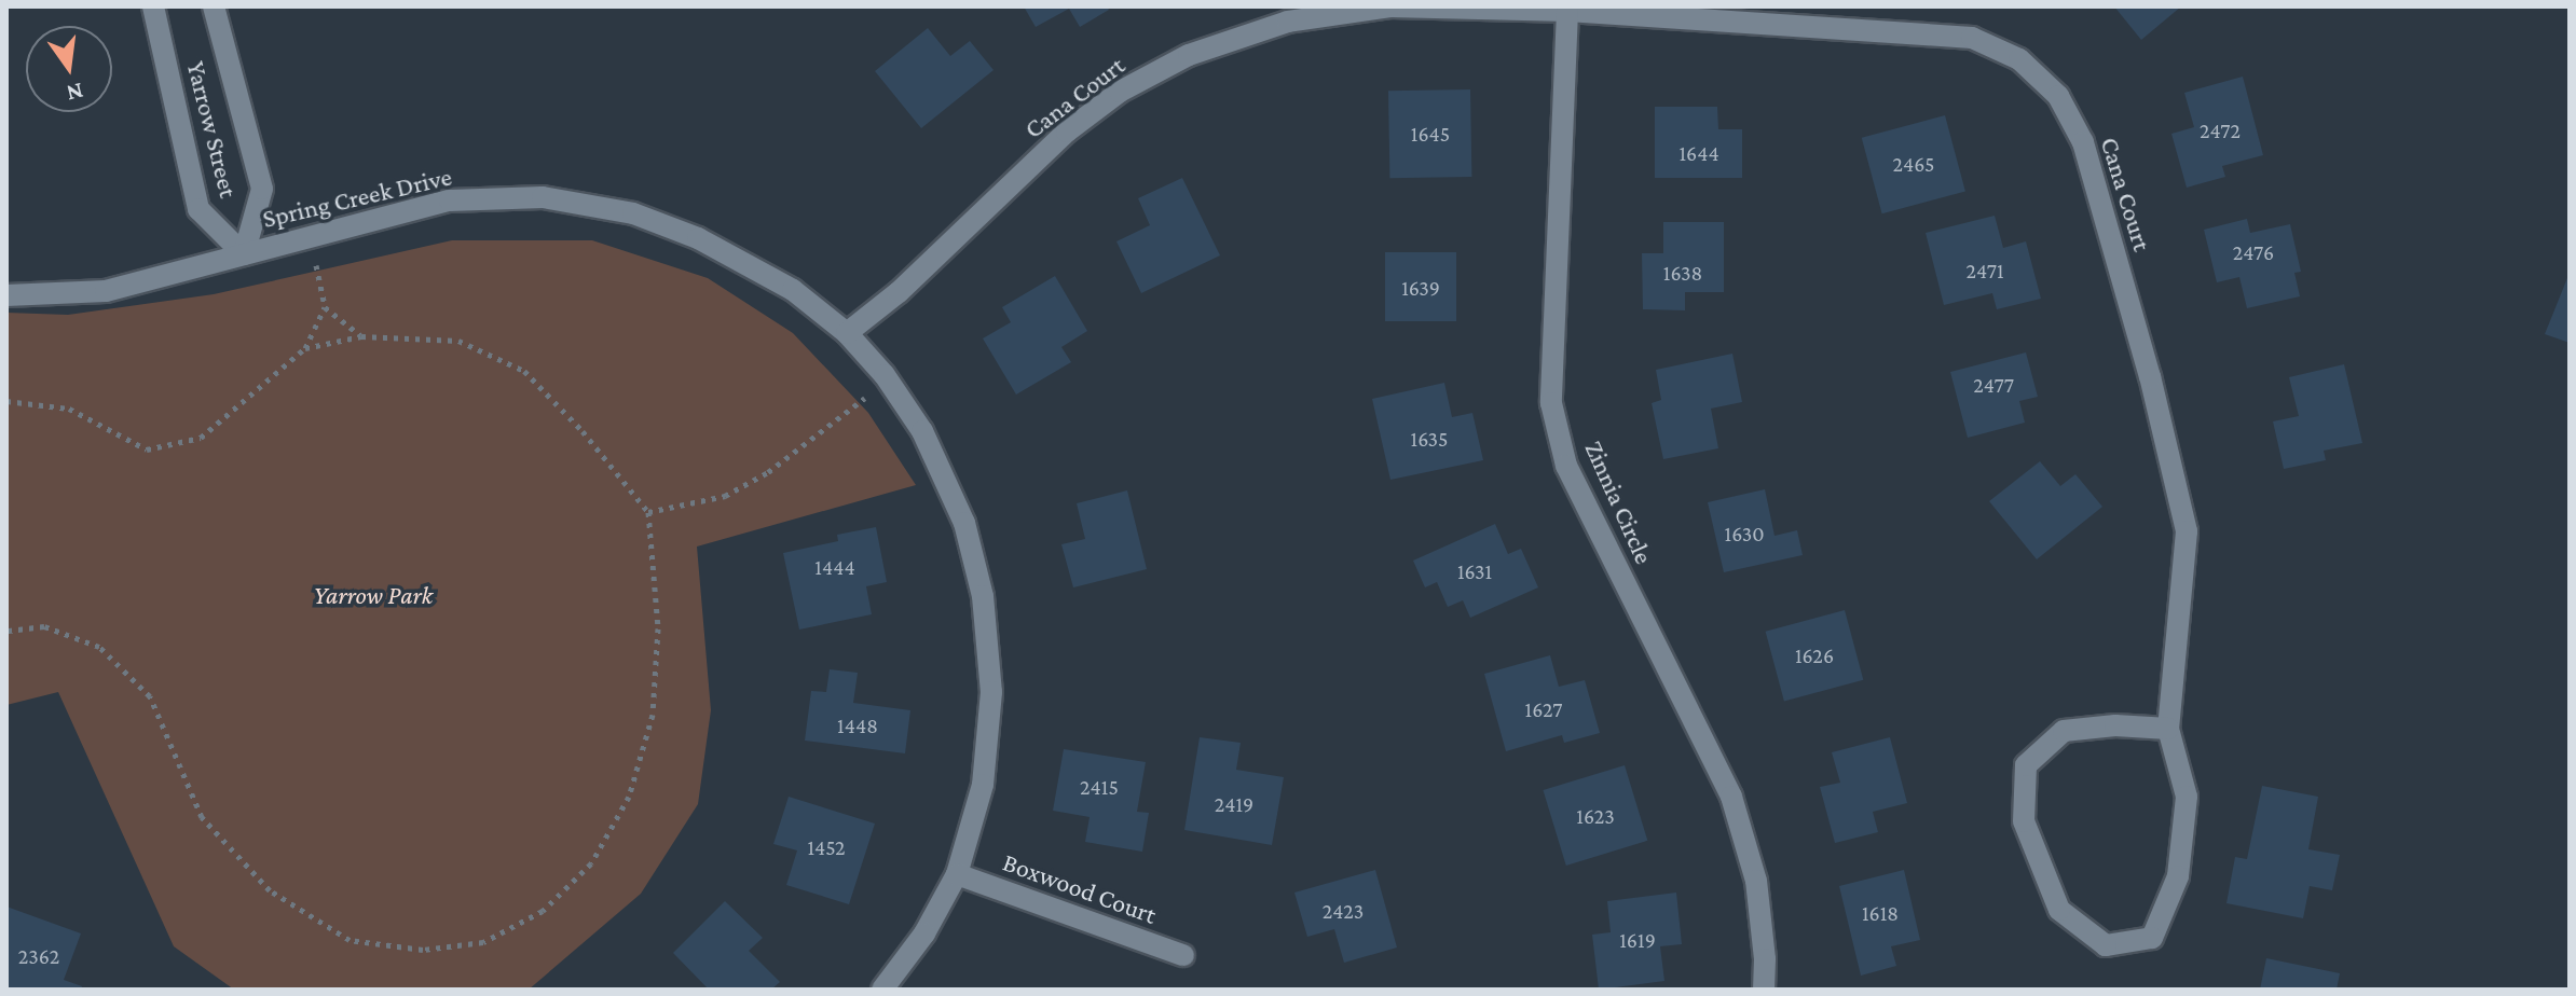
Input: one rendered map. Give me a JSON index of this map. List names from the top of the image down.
{
  "streets": {
    "street": [
      "Cana Court",
      "Yarrow Street",
      "Spring Creek Drive",
      "Zinnia Circle",
      "Boxwood Court"
    ]
  },
  "crossings": [
    ["Cana Court", "Spring Creek Drive"],
    ["Cana Court", "Zinnia Circle"],
    ["Yarrow Street", "Spring Creek Drive"]
  ],
  "parks": ["Yarrow Park"],
  "house_numbers": [
    "2472",
    "1645",
    "1644",
    "2465",
    "2476",
    "2471",
    "1638",
    "1639",
    "2477",
    "1635",
    "1630",
    "1444",
    "1631",
    "1626",
    "1627",
    "1448",
    "2415",
    "2419",
    "1623",
    "1452",
    "2423",
    "1618",
    "1619",
    "2362"
  ],
  "north": "bottom"
}
